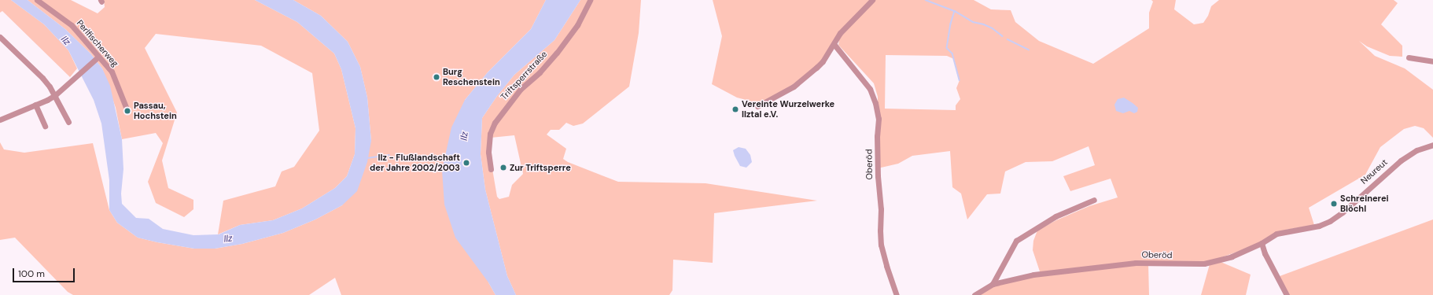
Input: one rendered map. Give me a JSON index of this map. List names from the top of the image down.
{
  "streets": {
    "street": [
      "Perlfischerweg",
      "Triftsperrstraße",
      "Oberöd",
      "Neureut"
    ]
  },
  "crossings": [
    ["Oberöd", "Neureut"]
  ],
  "water": ["Ilz"],
  "places": [
    "Burg Reschenstein",
    "Vereinte Wurzelwerke Ilztal e.V.",
    "Passau, Hochstein",
    "Ilz - Flußlandschaft der Jahre 2002/2003",
    "Zur Triftsperre",
    "Schreinerei Blöchl"
  ],
  "scale_bar": "100 m"
}
